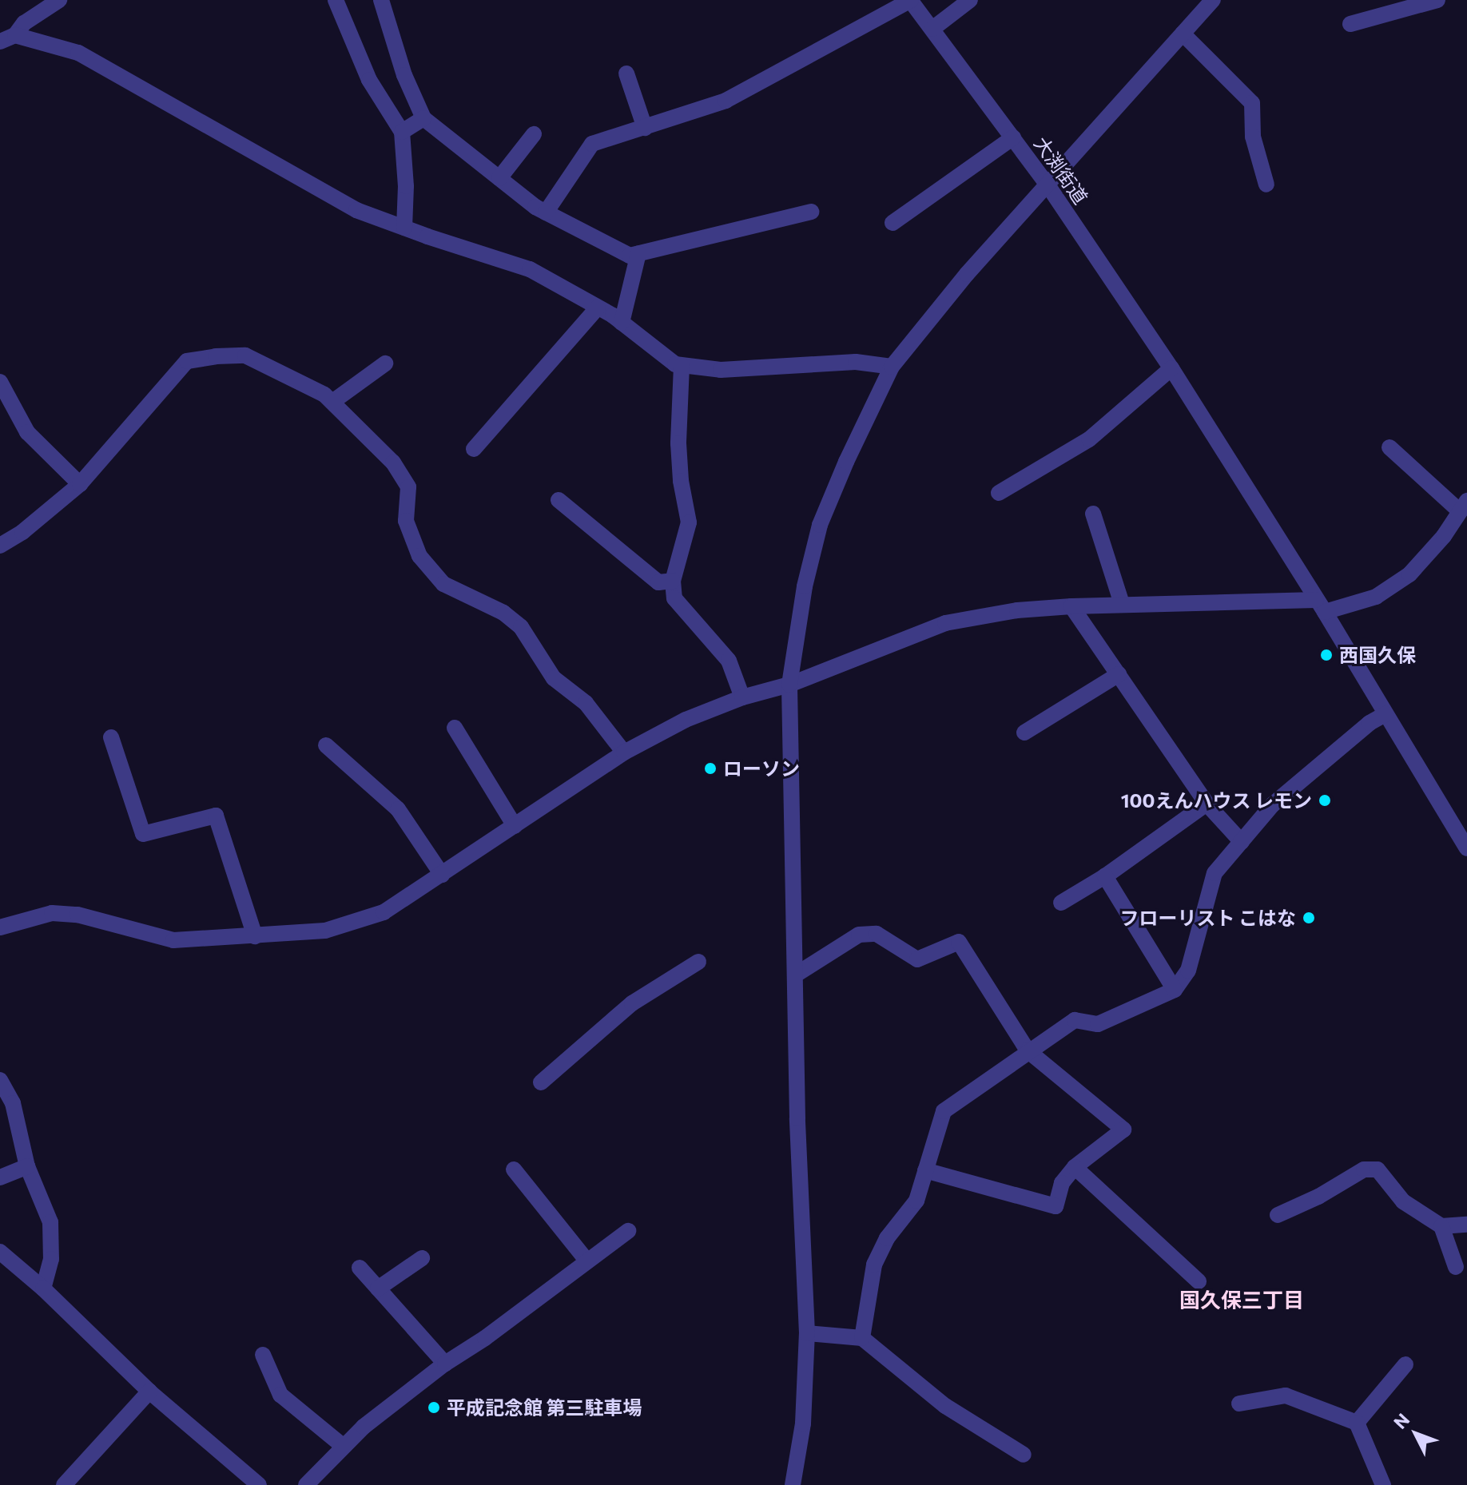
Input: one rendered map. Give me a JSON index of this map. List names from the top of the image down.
{
  "streets": {
    "street": ["大渕街道"]
  },
  "districts": ["国久保三丁目"],
  "places": [
    "西国久保",
    "ローソン",
    "100えんハウス レモン",
    "フローリスト こはな",
    "平成記念館 第三駐車場"
  ],
  "north": "top left"
}
